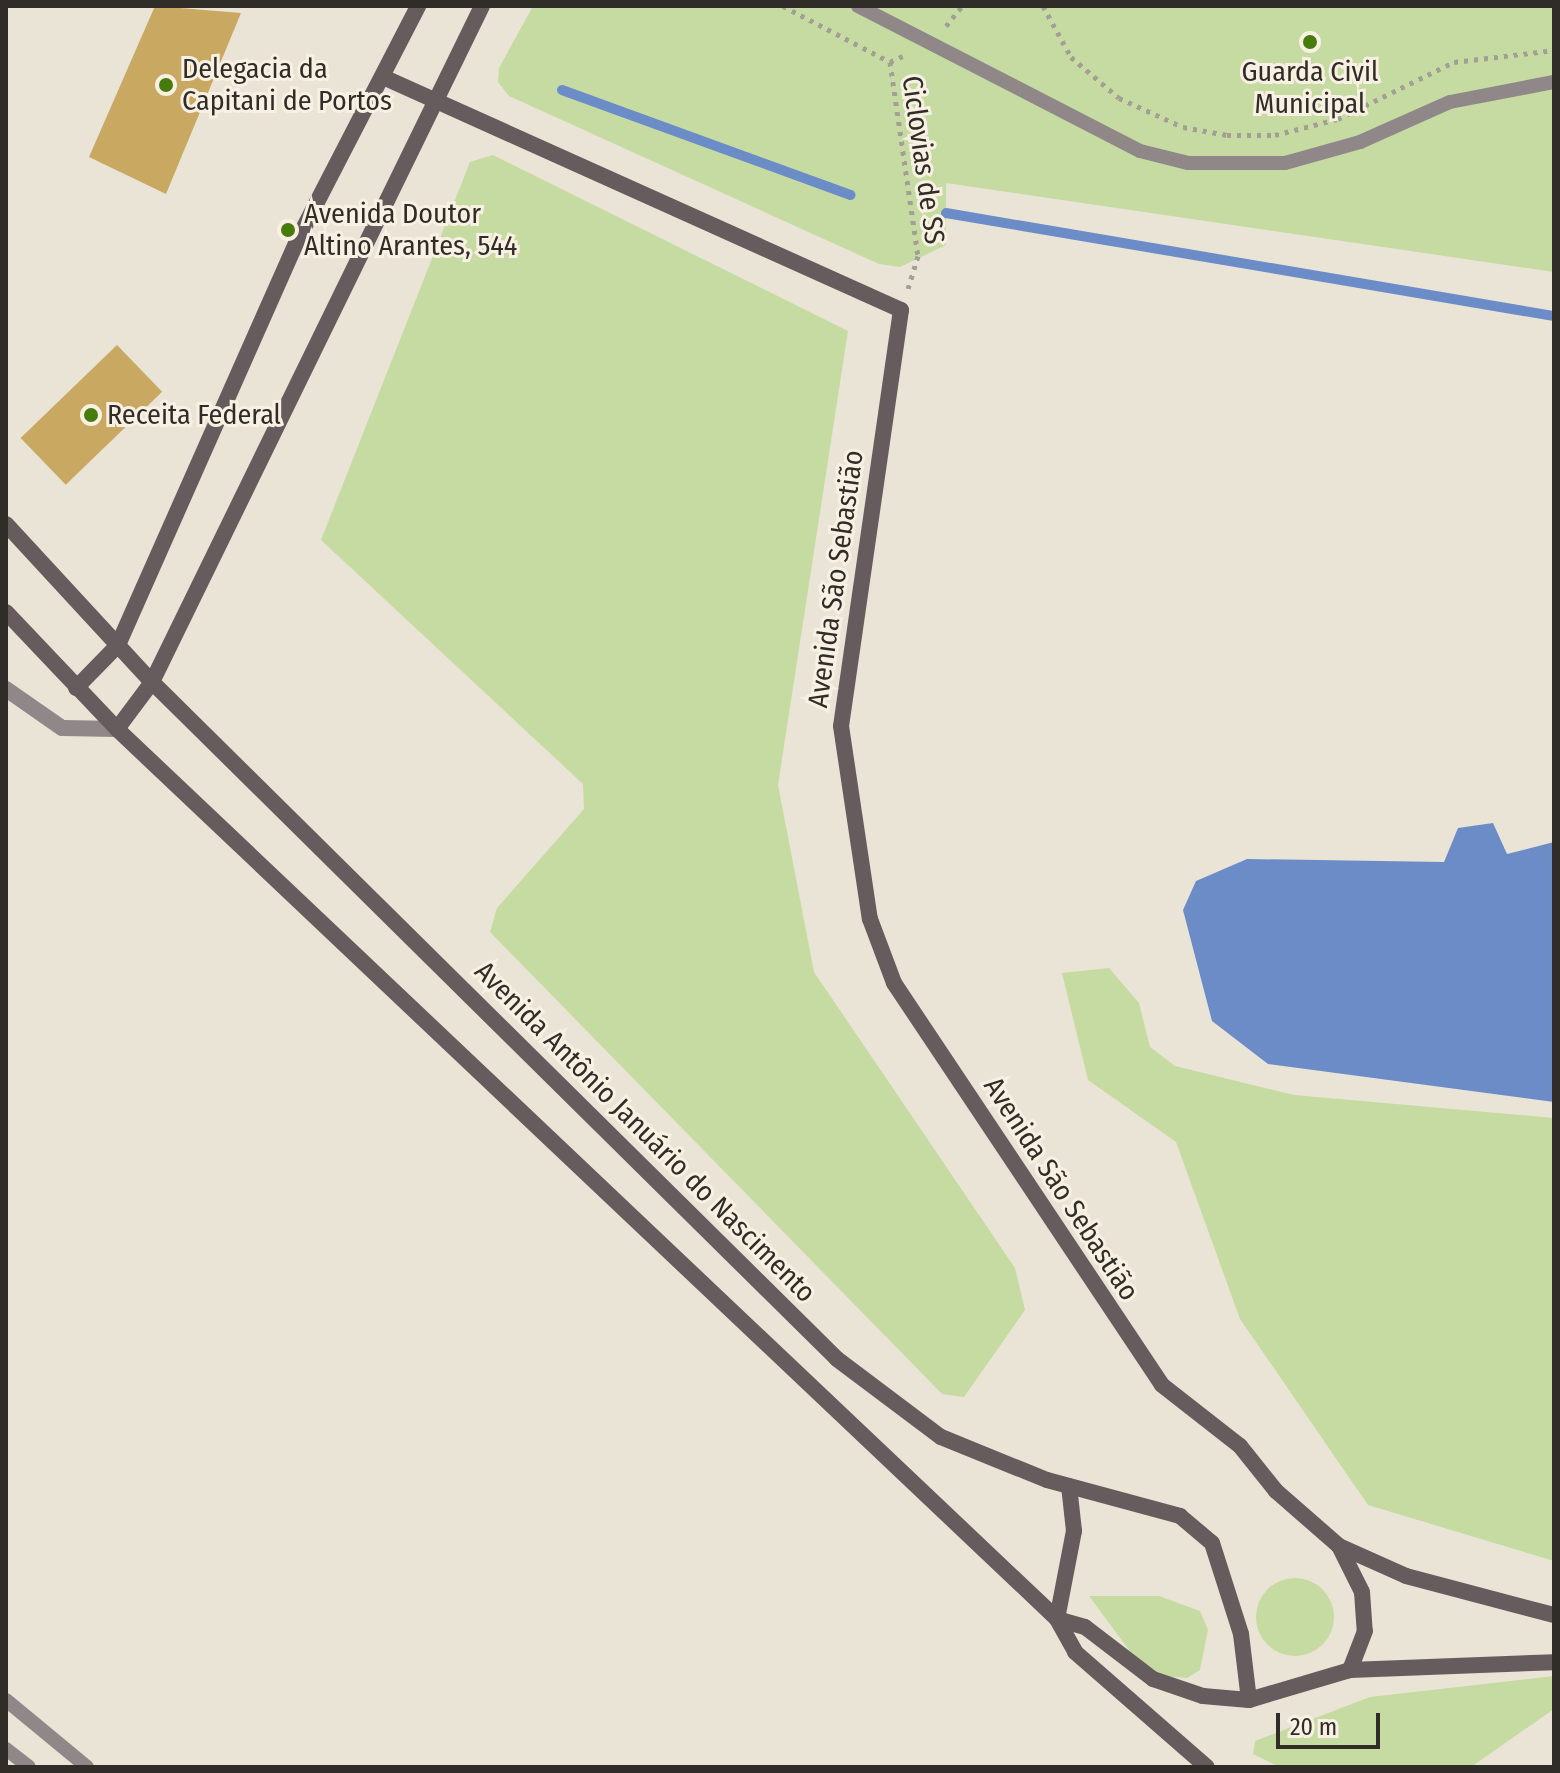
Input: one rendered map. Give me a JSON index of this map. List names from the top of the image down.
{
  "streets": {
    "street": ["Avenida São Sebastião", "Avenida Antônio Januário do Nascimento"],
    "path": ["Ciclovias de SS"]
  },
  "crossings": [
    ["Ciclovias de SS", "Avenida São Sebastião"]
  ],
  "places": [
    "Guarda Civil Municipal",
    "Delegacia da Capitani de Portos",
    "Avenida Doutor Altino Arantes, 544",
    "Receita Federal"
  ],
  "scale_bar": "20 m"
}
